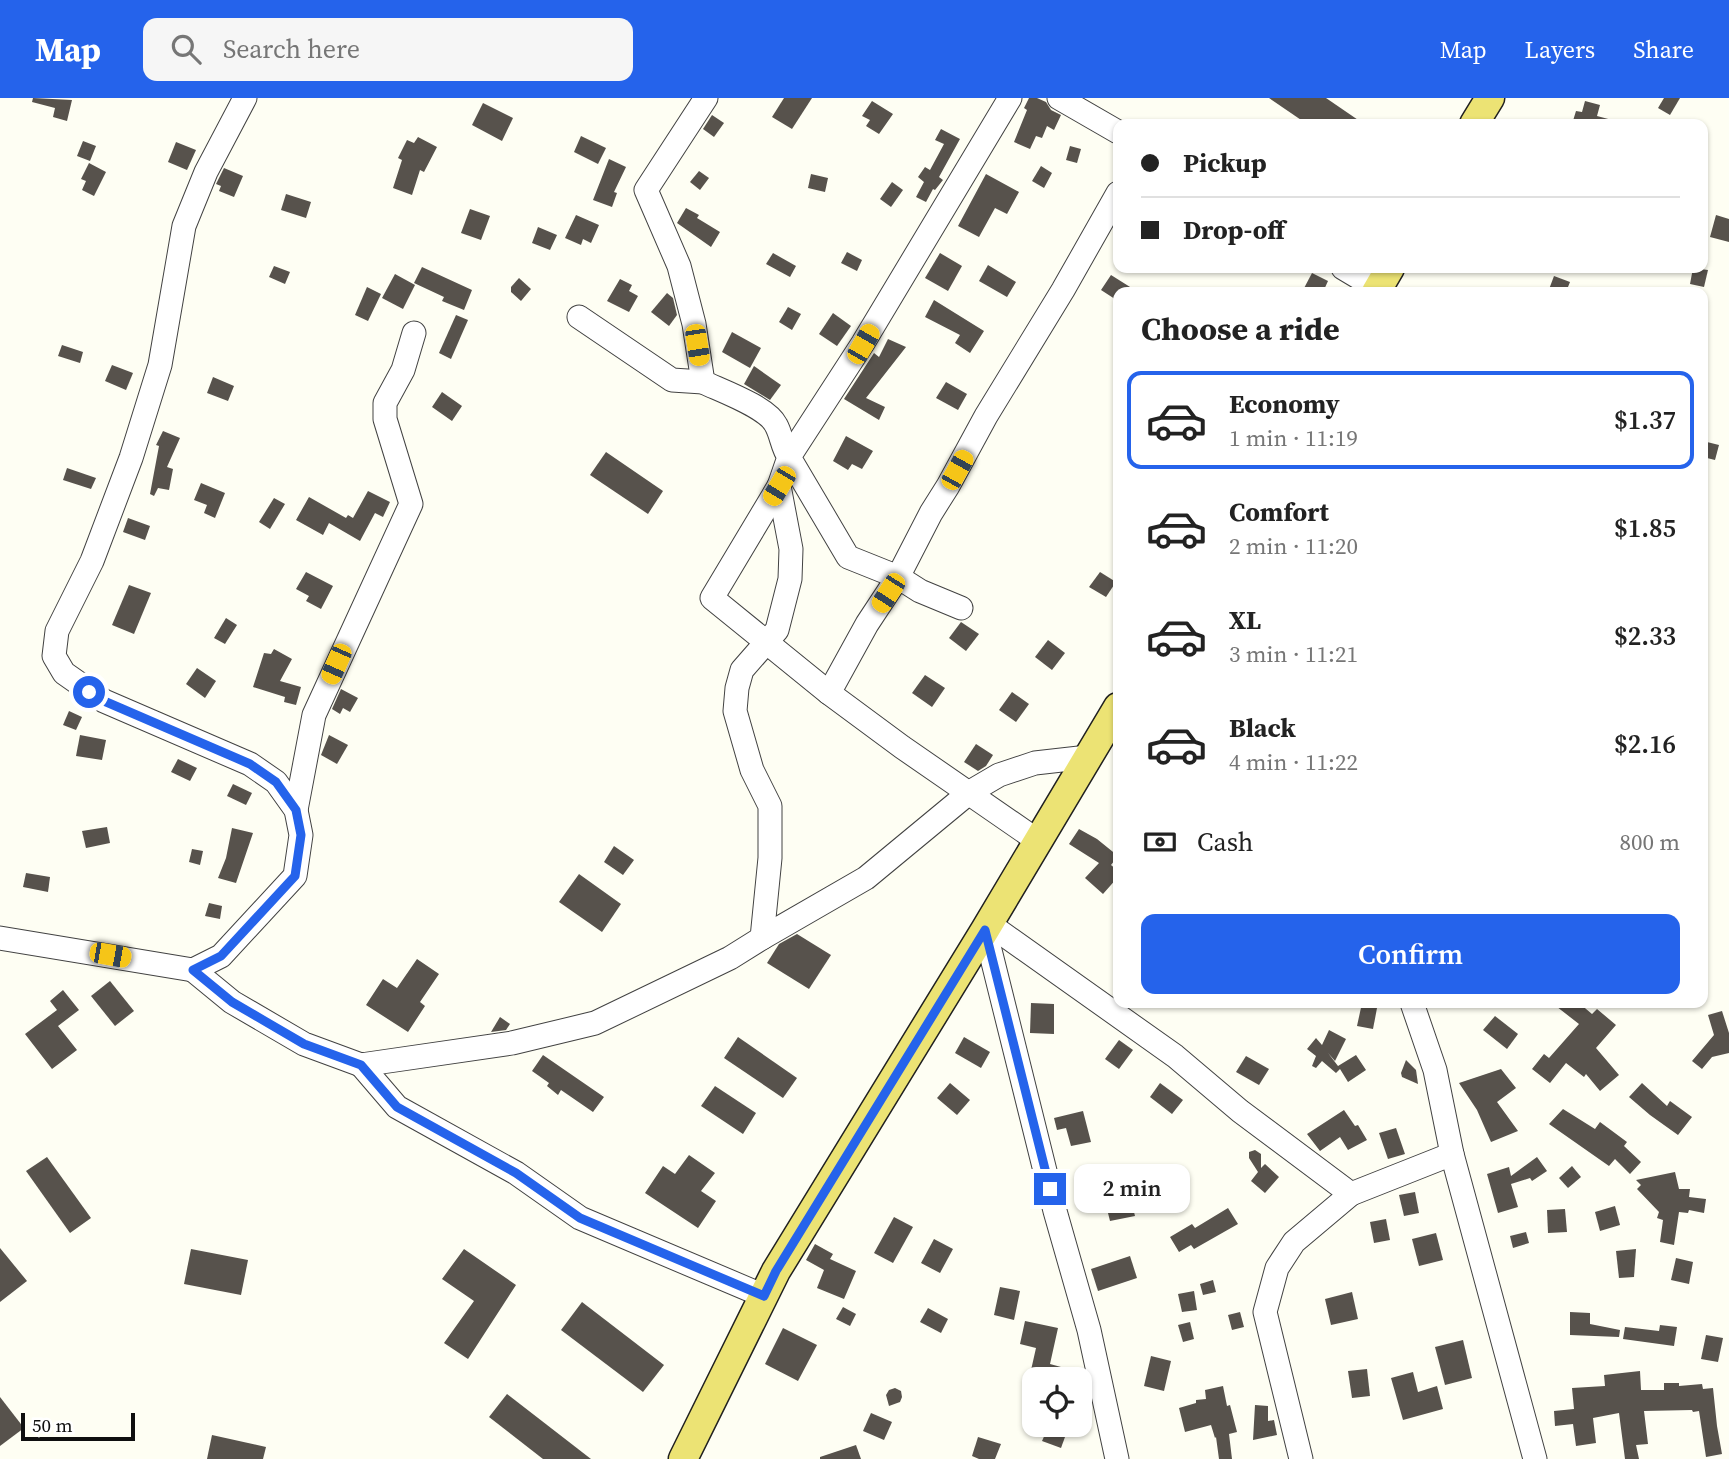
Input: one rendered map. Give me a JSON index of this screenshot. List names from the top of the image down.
{
  "scale_bar": "50 m",
  "page": {
    "header": "Map",
    "search": "Search here",
    "nav": ["Map", "Layers", "Share"],
    "banner": ["Pickup", "Drop-off"],
    "heading": "Choose a ride",
    "list": [
      {
        "name": "Economy",
        "note": "1 min · 11:19",
        "value": "$1.37"
      },
      {
        "name": "Comfort",
        "note": "2 min · 11:20",
        "value": "$1.85"
      },
      {
        "name": "XL",
        "note": "3 min · 11:21",
        "value": "$2.33"
      },
      {
        "name": "Black",
        "note": "4 min · 11:22",
        "value": "$2.16"
      }
    ],
    "pay": ["Cash", "800 m"],
    "buttons": "Confirm",
    "bubble": "2 min",
    "scale": "50 m"
  }
}
